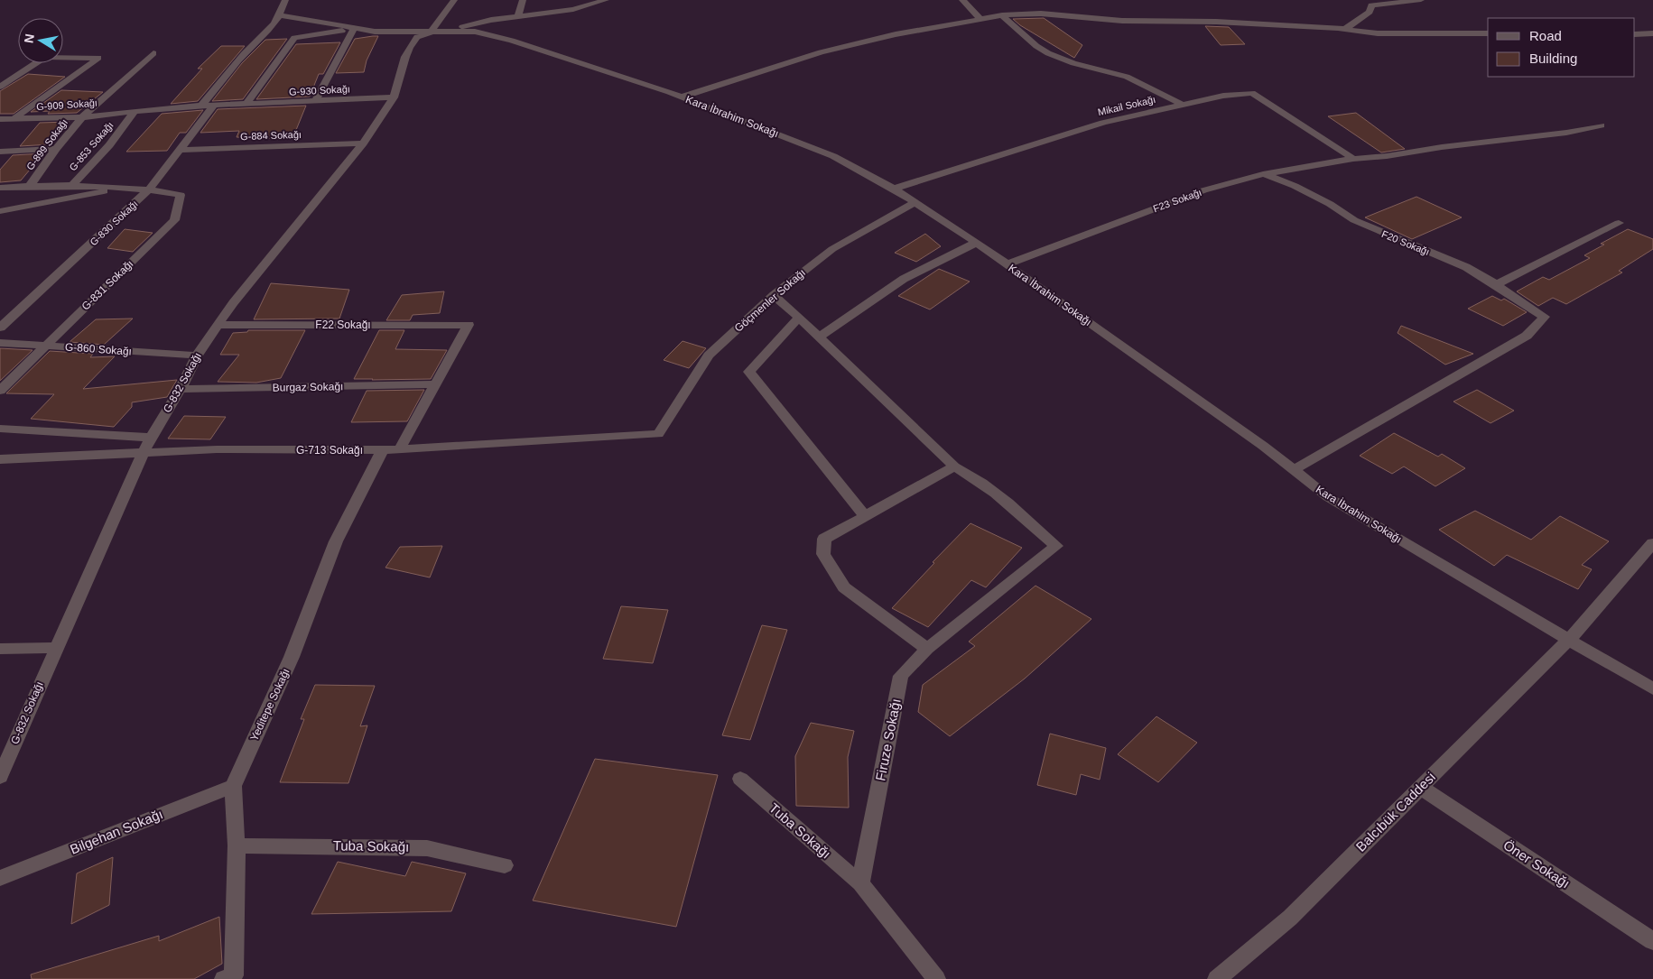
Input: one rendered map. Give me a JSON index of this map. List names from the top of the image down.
{
  "streets": {
    "street": [
      "G-930 Sokağı",
      "G-909 Sokağı",
      "Mikail Sokağı",
      "Kara İbrahim Sokağı",
      "G-884 Sokağı",
      "G-899 Sokağı",
      "G-853 Sokağı",
      "F23 Sokağı",
      "G-830 Sokağı",
      "F20 Sokağı",
      "G-831 Sokağı",
      "Göçmenler Sokağı",
      "F22 Sokağı",
      "G-860 Sokağı",
      "G-832 Sokağı",
      "Burgaz Sokağı",
      "G-713 Sokağı",
      "Yeditepe Sokağı",
      "Firuze Sokağı",
      "Balcıbük Caddesi",
      "Tuba Sokağı",
      "Bilgehan Sokağı",
      "Öner Sokağı"
    ]
  },
  "crossings": [
    ["G-930 Sokağı", "G-830 Sokağı"],
    ["G-930 Sokağı", "G-832 Sokağı"],
    ["G-909 Sokağı", "G-899 Sokağı"],
    ["G-909 Sokağı", "G-853 Sokağı"],
    ["Mikail Sokağı", "Kara İbrahim Sokağı"],
    ["Mikail Sokağı", "F23 Sokağı"],
    ["Kara İbrahim Sokağı", "F23 Sokağı"],
    ["Kara İbrahim Sokağı", "F20 Sokağı"],
    ["Kara İbrahim Sokağı", "Göçmenler Sokağı"],
    ["Kara İbrahim Sokağı", "G-832 Sokağı"],
    ["Kara İbrahim Sokağı", "Balcıbük Caddesi"],
    ["G-884 Sokağı", "G-830 Sokağı"],
    ["G-884 Sokağı", "G-832 Sokağı"],
    ["F23 Sokağı", "F20 Sokağı"],
    ["G-830 Sokağı", "G-831 Sokağı"],
    ["G-831 Sokağı", "G-860 Sokağı"],
    ["Göçmenler Sokağı", "G-713 Sokağı"],
    ["F22 Sokağı", "G-832 Sokağı"],
    ["F22 Sokağı", "Burgaz Sokağı"],
    ["G-860 Sokağı", "G-832 Sokağı"],
    ["G-832 Sokağı", "Burgaz Sokağı"],
    ["G-832 Sokağı", "G-713 Sokağı"],
    ["G-713 Sokağı", "Yeditepe Sokağı"],
    ["Yeditepe Sokağı", "Tuba Sokağı"],
    ["Yeditepe Sokağı", "Bilgehan Sokağı"],
    ["Firuze Sokağı", "Tuba Sokağı"],
    ["Balcıbük Caddesi", "Öner Sokağı"]
  ],
  "legend": ["Road", "Building"],
  "north": "left"
}
